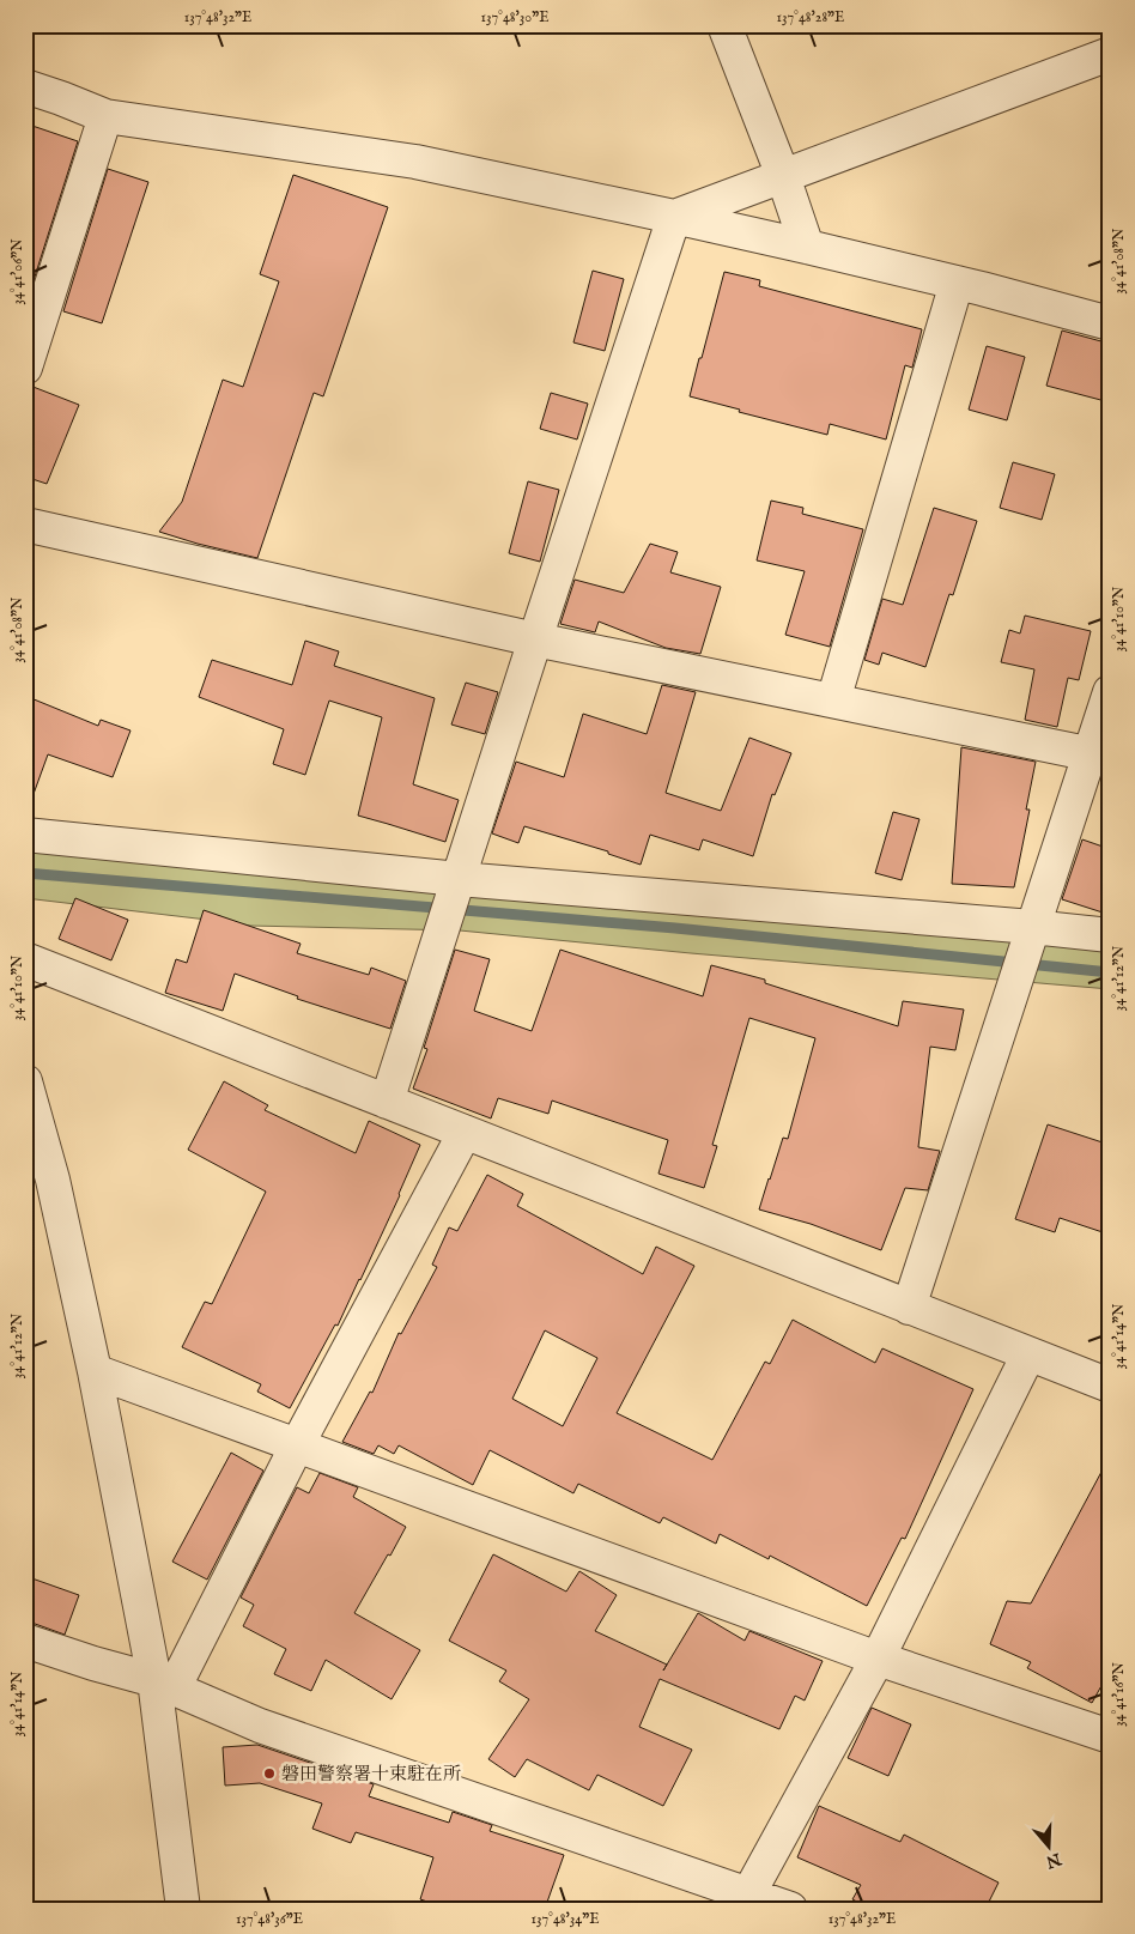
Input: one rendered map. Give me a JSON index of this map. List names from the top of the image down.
{
  "places": ["磐田警察署十束駐在所"],
  "north": "bottom",
  "coordinates": [
    "137°48'32\"E",
    "137°48'30\"E",
    "137°48'28\"E",
    "34°41'08\"N",
    "34°41'06\"N",
    "34°41'10\"N",
    "34°41'12\"N",
    "34°41'14\"N",
    "34°41'16\"N",
    "137°48'36\"E",
    "137°48'34\"E"
  ]
}
